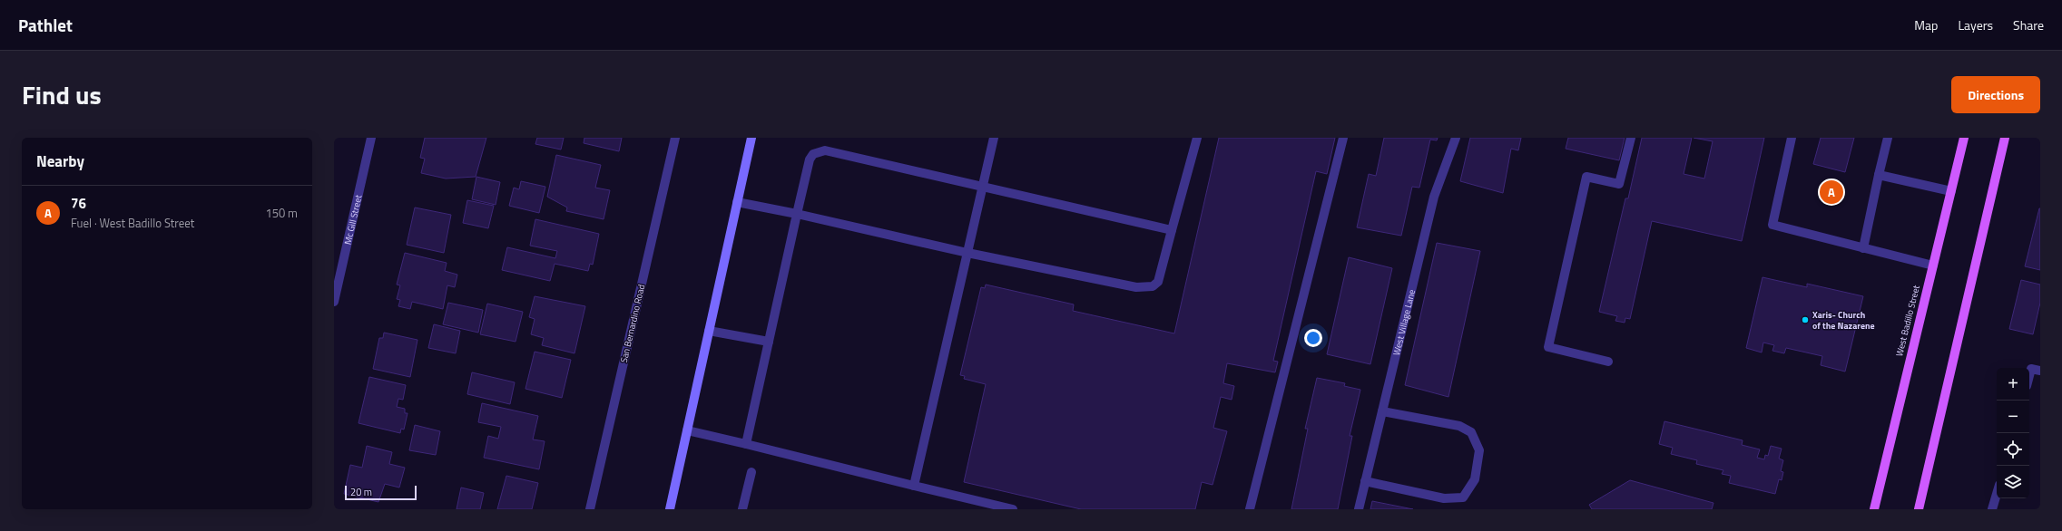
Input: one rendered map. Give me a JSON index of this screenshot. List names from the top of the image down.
{
  "streets": {
    "main road": ["West Badillo Street"],
    "street": ["Mc Gill Street", "West Village Lane", "San Bernardino Road"]
  },
  "places": ["Xaris- Church of the Nazarene"],
  "scale_bar": "20 m",
  "page": {
    "header": "Pathlet",
    "nav": ["Map", "Layers", "Share"],
    "title": "Find us",
    "buttons": "Directions",
    "heading": "Nearby",
    "pins": "A",
    "list": [
      {
        "mark": "A",
        "name": "76",
        "note": "Fuel · West Badillo Street",
        "value": "150 m"
      }
    ],
    "map_buttons": ["+", "−"],
    "scale": "20 m"
  }
}
